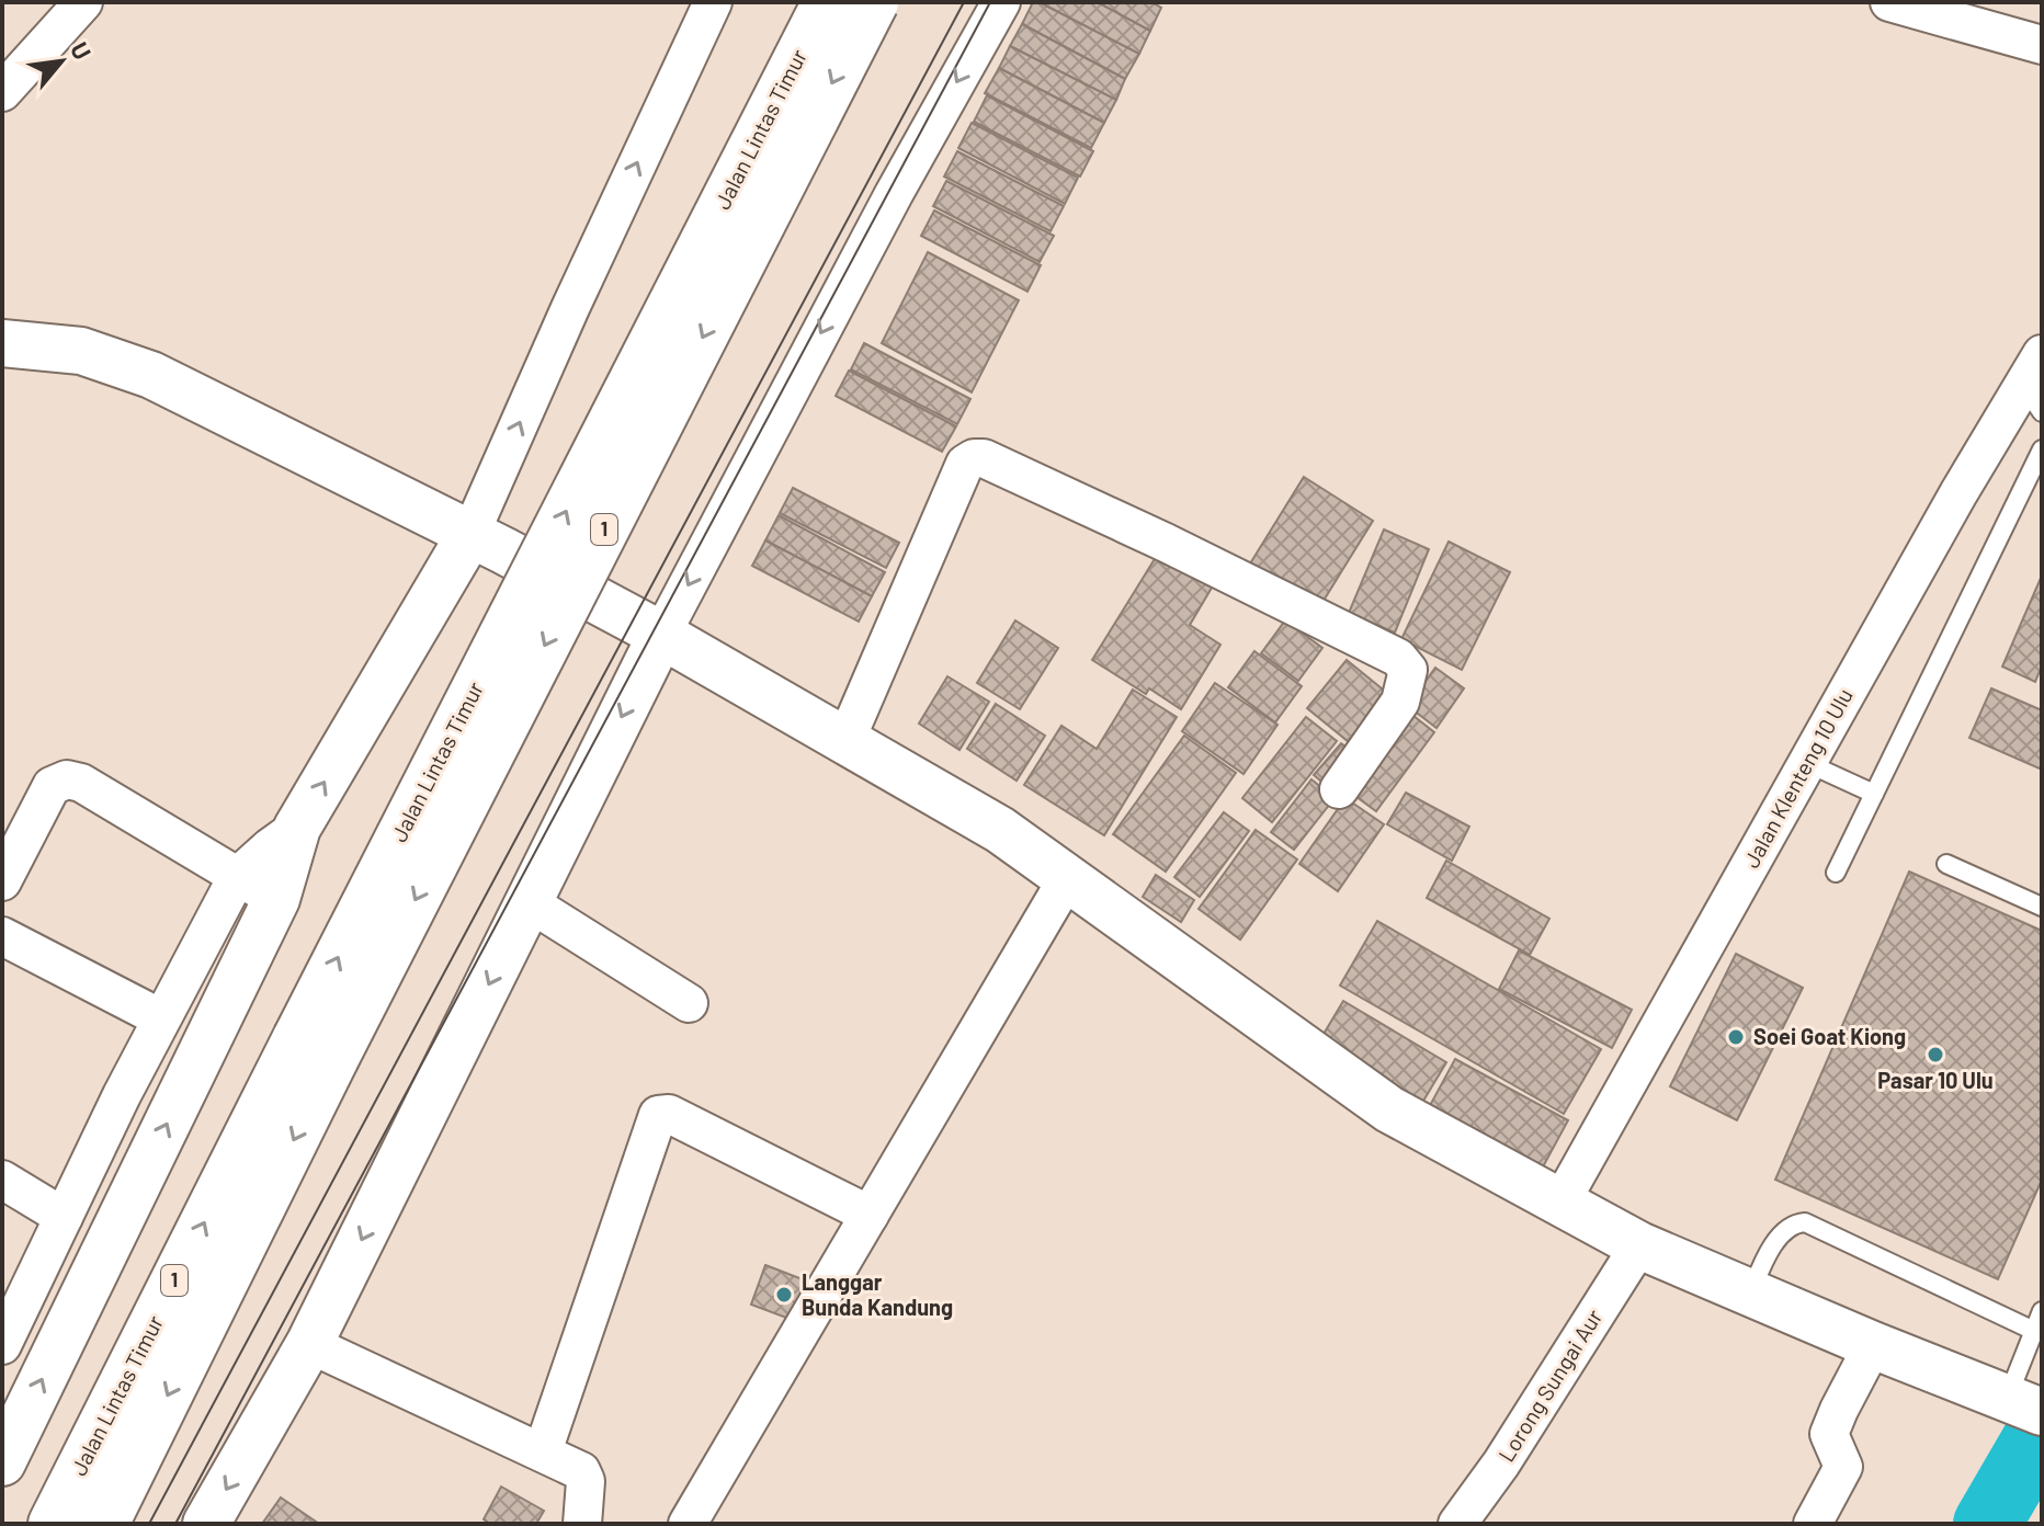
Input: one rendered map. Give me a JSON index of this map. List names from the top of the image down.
{
  "streets": {
    "highway": ["Jalan Lintas Timur", "1"],
    "street": ["Jalan Klenteng 10 Ulu", "Lorong Sungai Aur"]
  },
  "places": ["Soei Goat Kiong", "Pasar 10 Ulu", "Langgar Bunda Kandung"],
  "north": "top right"
}
